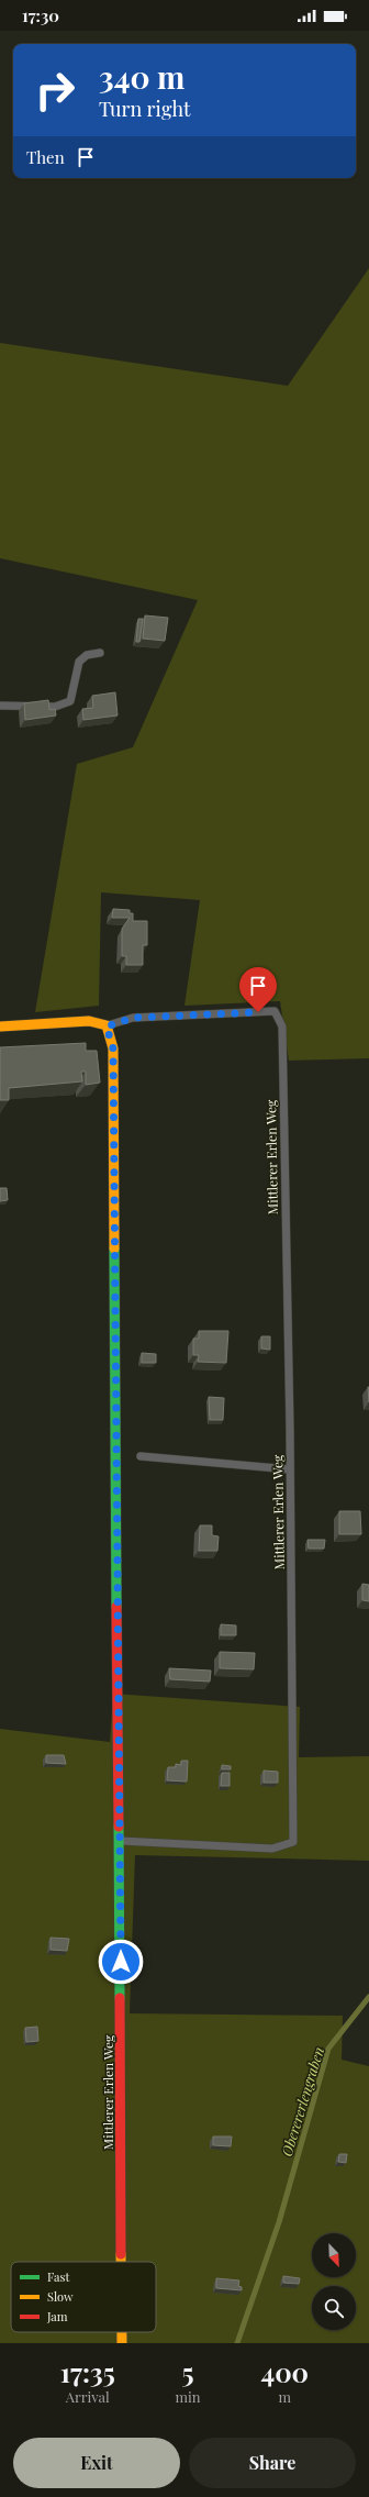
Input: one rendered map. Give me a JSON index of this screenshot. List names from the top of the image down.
{
  "streets": {
    "street": ["Mittlerer Erlen Weg"]
  },
  "water": ["Oberererlengraben"],
  "legend": ["Fast", "Slow", "Jam"],
  "north": "bottom right",
  "page": {
    "status": "17:30",
    "turn": ["340 m", "Turn right"],
    "then": "Then",
    "eta": [
      "17:35",
      "Arrival",
      "5",
      "min",
      "400",
      "m"
    ],
    "buttons": ["Exit", "Share"]
  }
}
